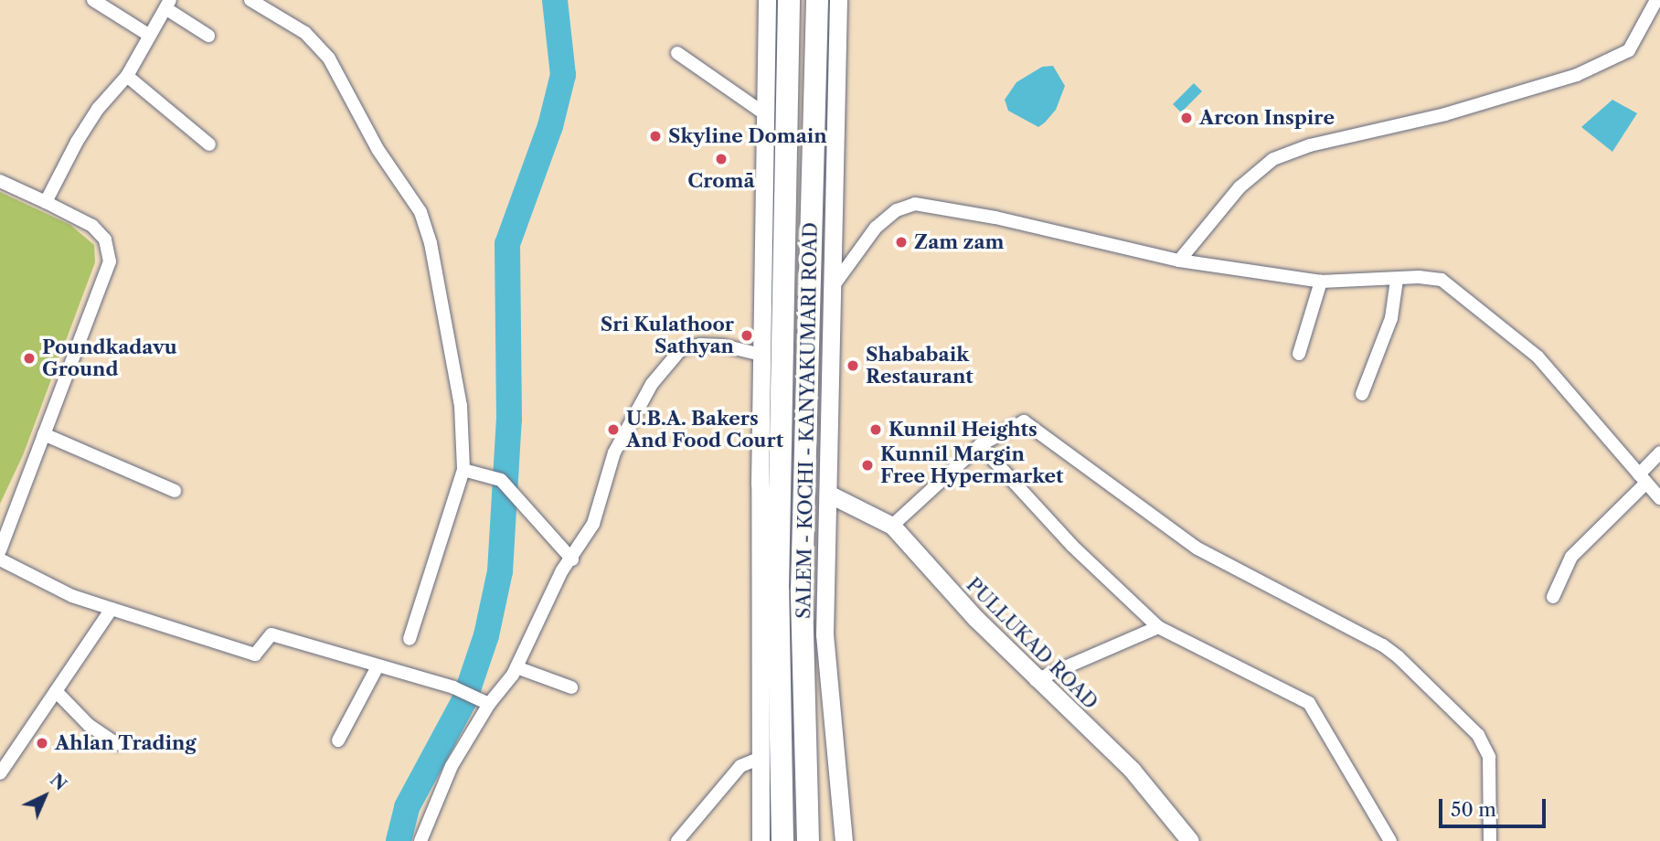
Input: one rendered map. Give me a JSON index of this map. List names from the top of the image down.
{
  "streets": {
    "highway": ["SALEM - KOCHI - KANYAKUMARI ROAD"],
    "street": ["PULLUKAD ROAD"]
  },
  "places": [
    "Arcon Inspire",
    "Skyline Domain",
    "Cromā",
    "Zam zam",
    "Sri Kulathoor Sathyan",
    "Poundkadavu Ground",
    "Shababaik Restaurant",
    "U.B.A. Bakers And Food Court",
    "Kunnil Heights",
    "Kunnil Margin Free Hypermarket",
    "Ahlan Trading"
  ],
  "scale_bar": "50 m",
  "north": "top right"
}
